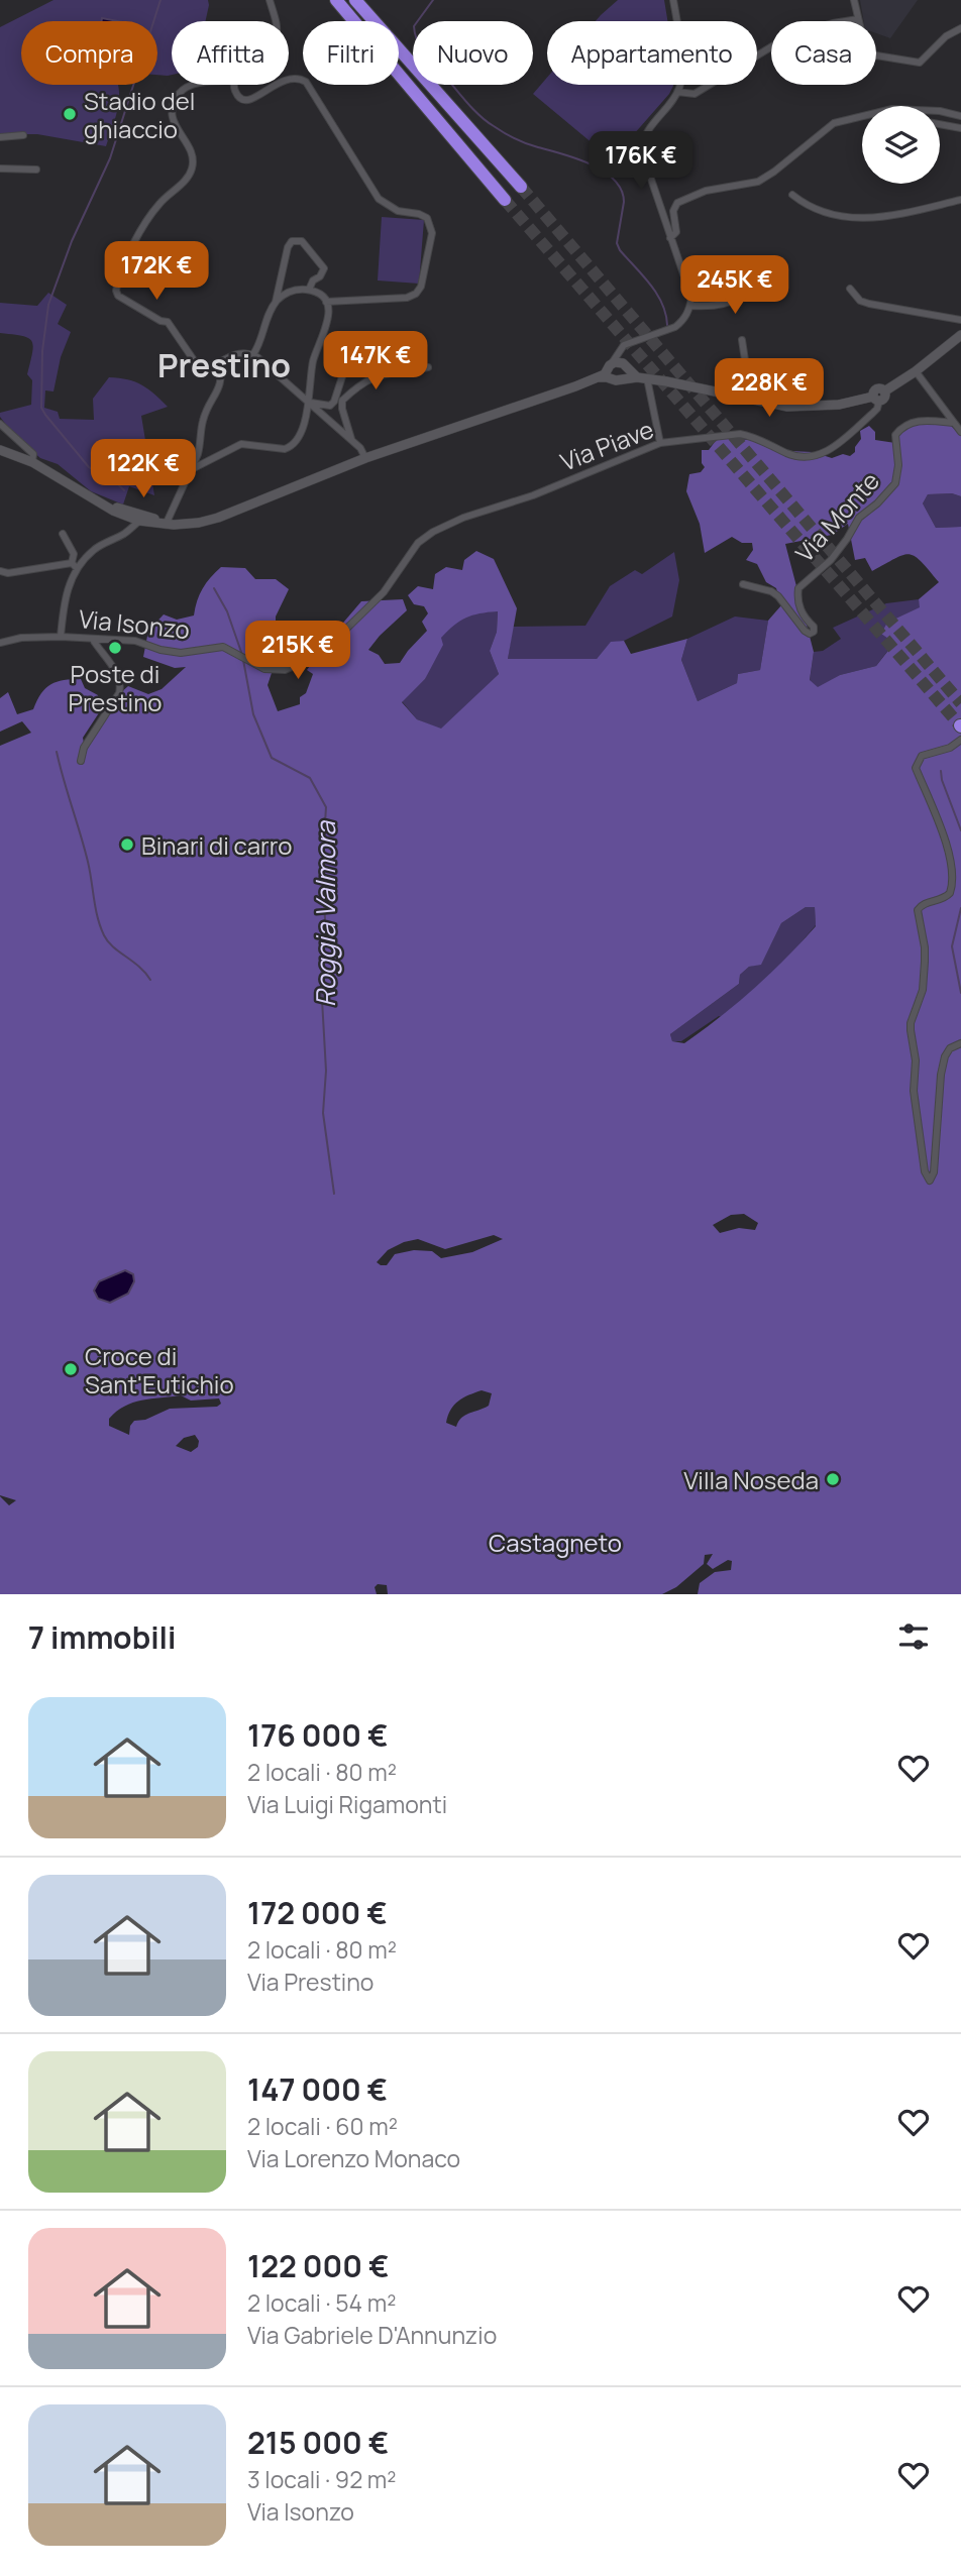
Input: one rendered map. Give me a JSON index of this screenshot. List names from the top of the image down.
{
  "streets": {
    "street": ["Via Piave", "Via Monte", "Via Isonzo"]
  },
  "crossings": [
    ["Via Piave", "Via Isonzo"]
  ],
  "districts": ["Prestino"],
  "water": ["Roggia Valmora"],
  "parks": ["Castagneto"],
  "places": [
    "Stadio del ghiaccio",
    "Poste di Prestino",
    "Binari di carro",
    "Croce di Sant'Eutichio",
    "Villa Noseda"
  ],
  "page": {
    "chip": [
      "Compra",
      "Affitta",
      "Filtri",
      "Nuovo",
      "Appartamento",
      "Casa"
    ],
    "price": [
      "176K €",
      "172K €",
      "245K €",
      "147K €",
      "228K €",
      "122K €",
      "215K €"
    ],
    "heading": "7 immobili",
    "list": [
      {
        "name": "176 000 €",
        "note": "2 locali · 80 m² · Via Luigi Rigamonti"
      },
      {
        "name": "172 000 €",
        "note": "2 locali · 80 m² · Via Prestino"
      },
      {
        "name": "147 000 €",
        "note": "2 locali · 60 m² · Via Lorenzo Monaco"
      },
      {
        "name": "122 000 €",
        "note": "2 locali · 54 m² · Via Gabriele D'Annunzio"
      },
      {
        "name": "215 000 €",
        "note": "3 locali · 92 m² · Via Isonzo"
      }
    ]
  }
}
